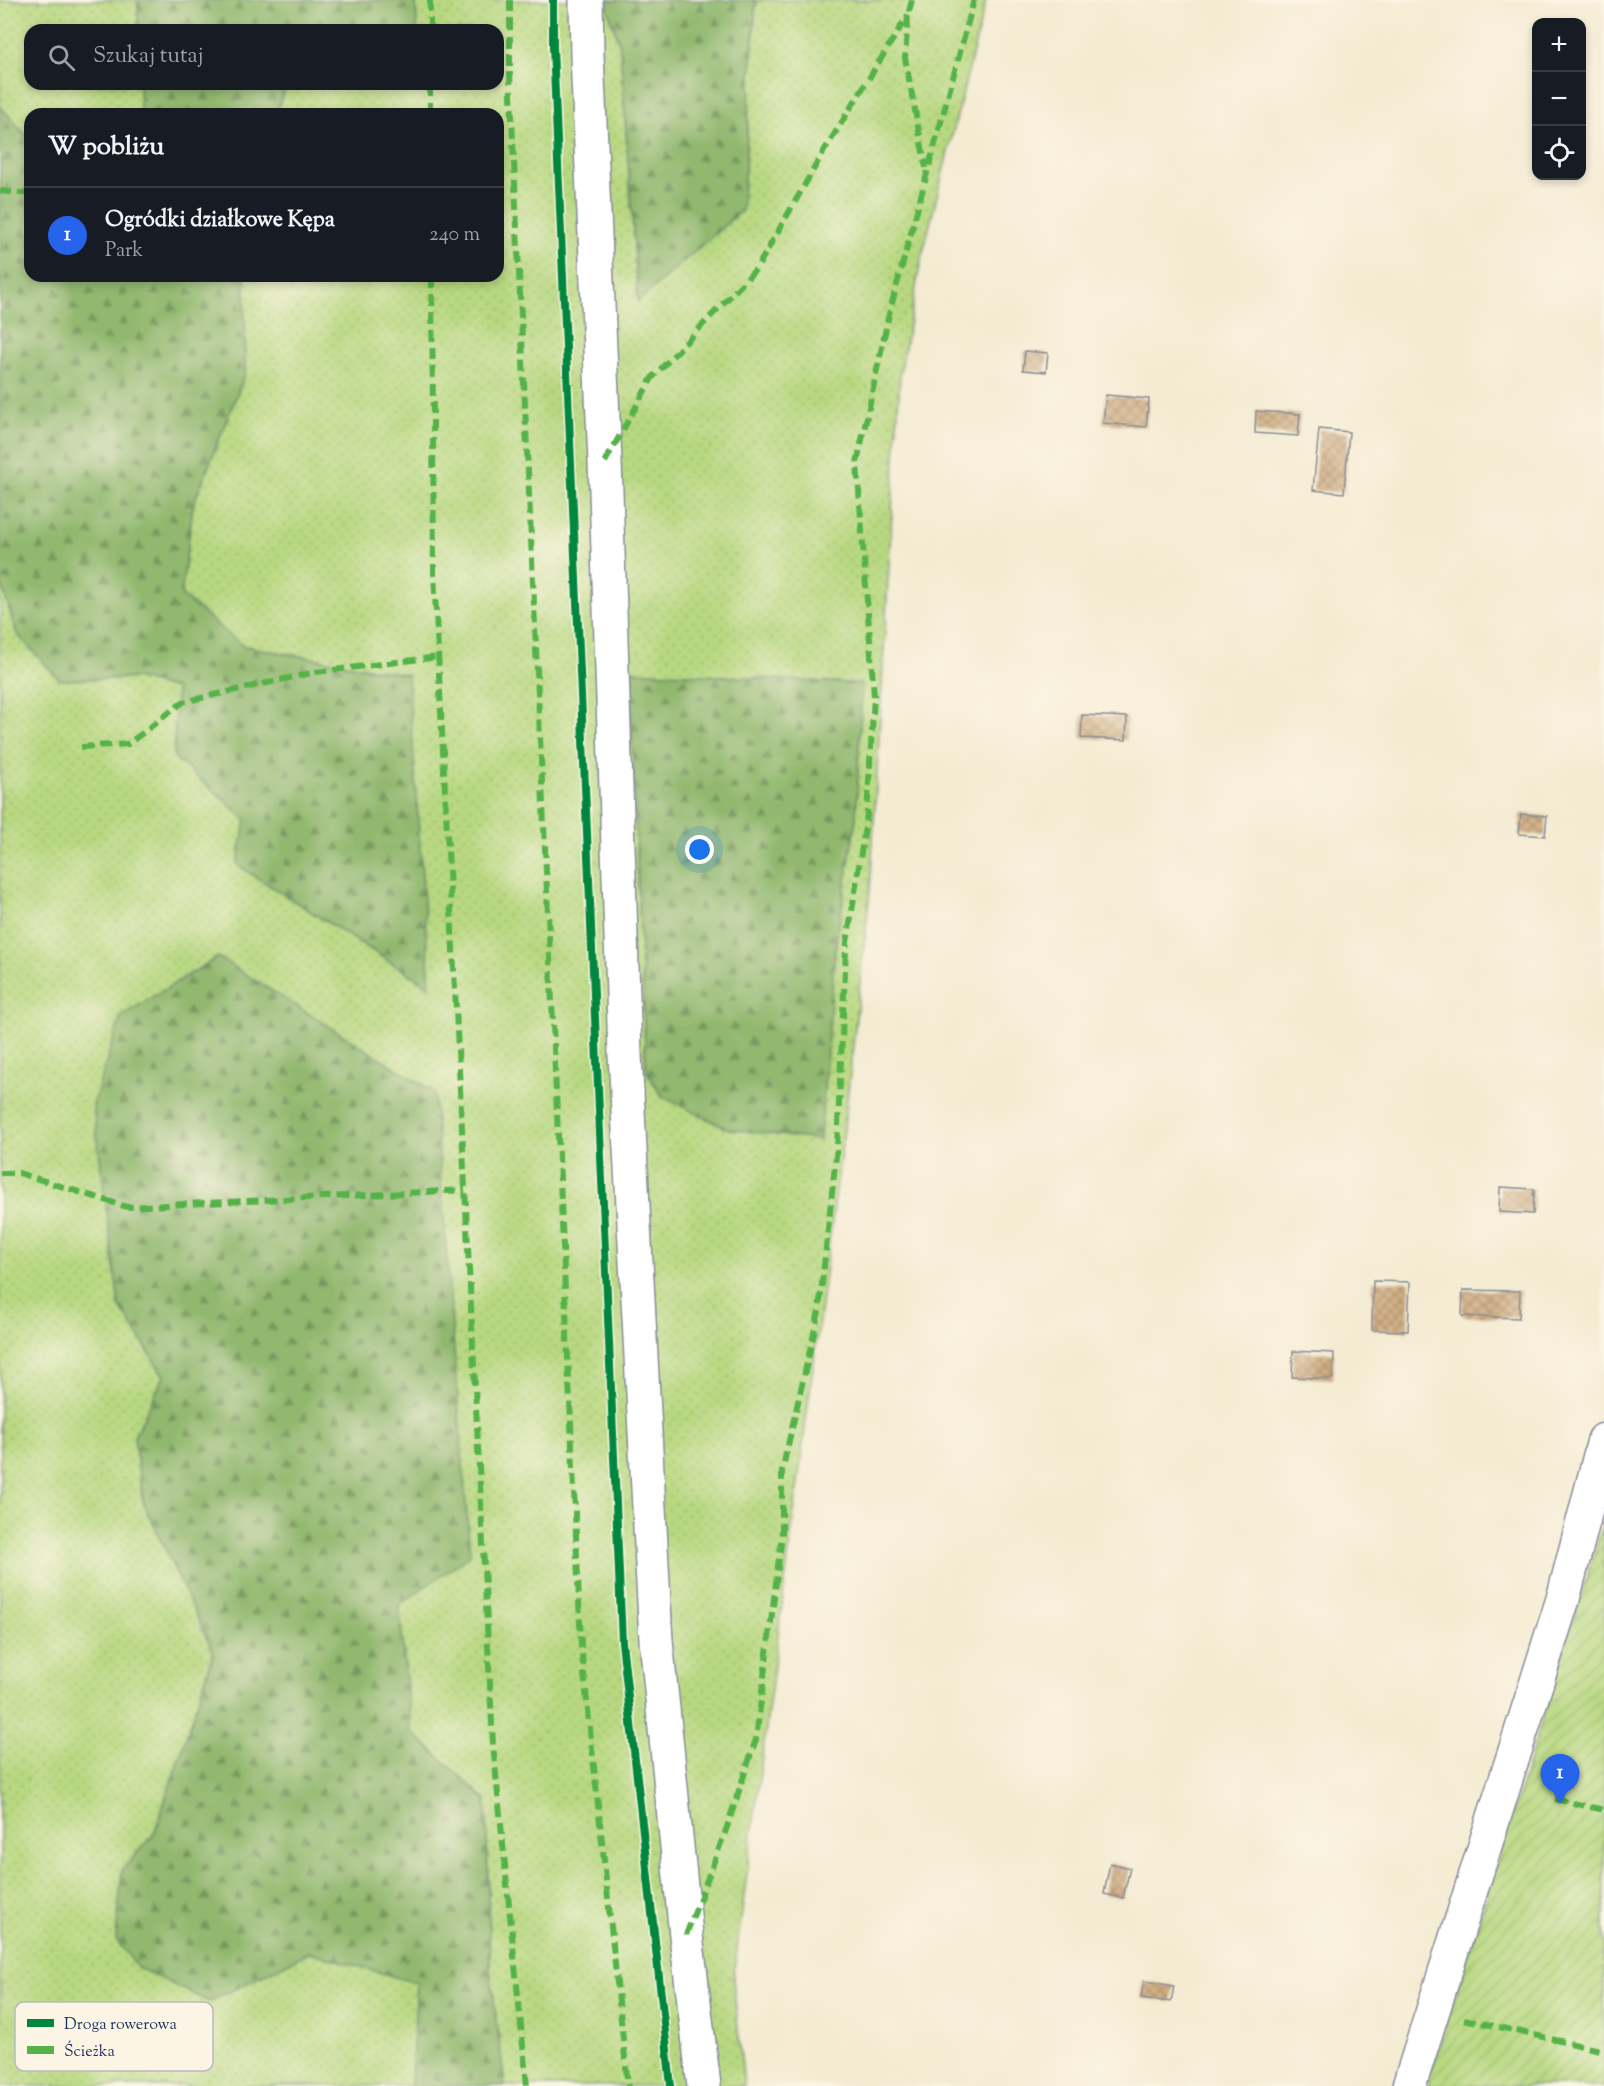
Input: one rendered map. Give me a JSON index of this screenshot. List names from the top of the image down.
{
  "legend": ["Droga rowerowa", "Ścieżka"],
  "page": {
    "map_buttons": ["+", "−"],
    "search": "Szukaj tutaj",
    "heading": "W pobliżu",
    "list": [
      {
        "mark": "1",
        "name": "Ogródki działkowe Kępa",
        "note": "Park",
        "value": "240 m"
      }
    ],
    "pins": "1"
  }
}
